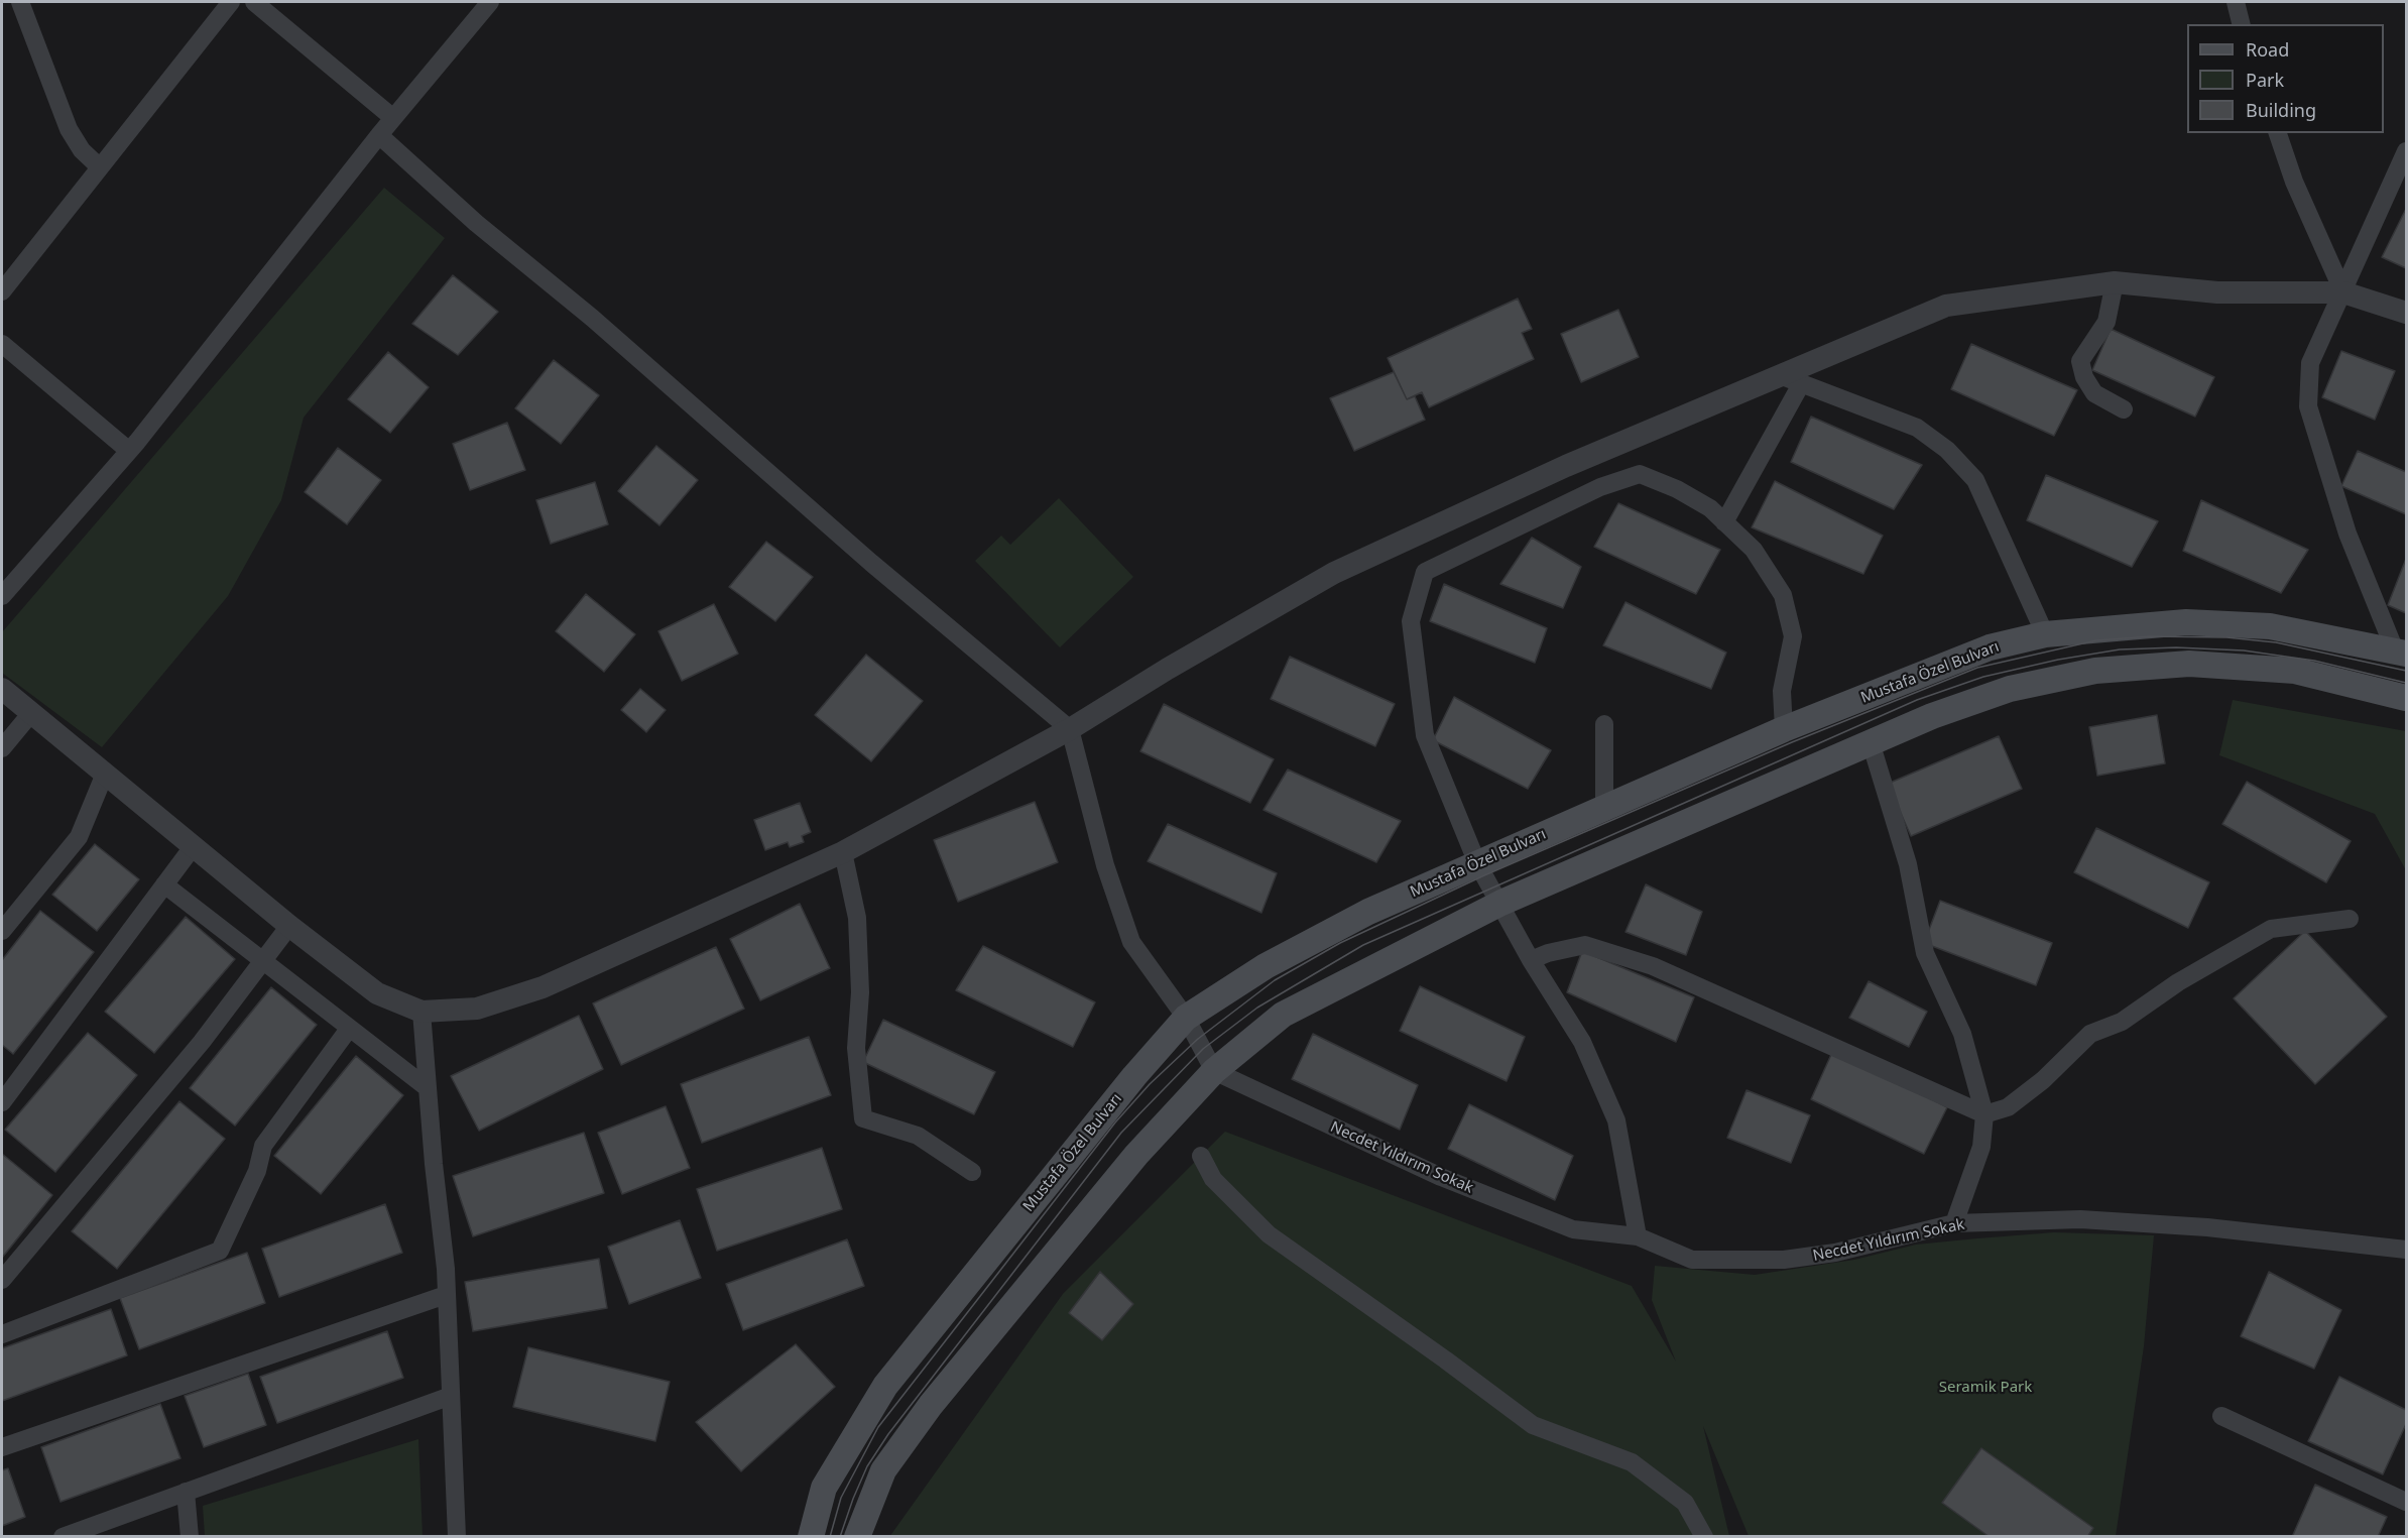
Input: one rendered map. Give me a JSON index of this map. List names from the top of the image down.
{
  "streets": {
    "main road": ["Mustafa Özel Bulvarı"],
    "street": ["Necdet Yıldırım Sokak"]
  },
  "parks": ["Seramik Park"],
  "legend": ["Road", "Park", "Building"]
}
